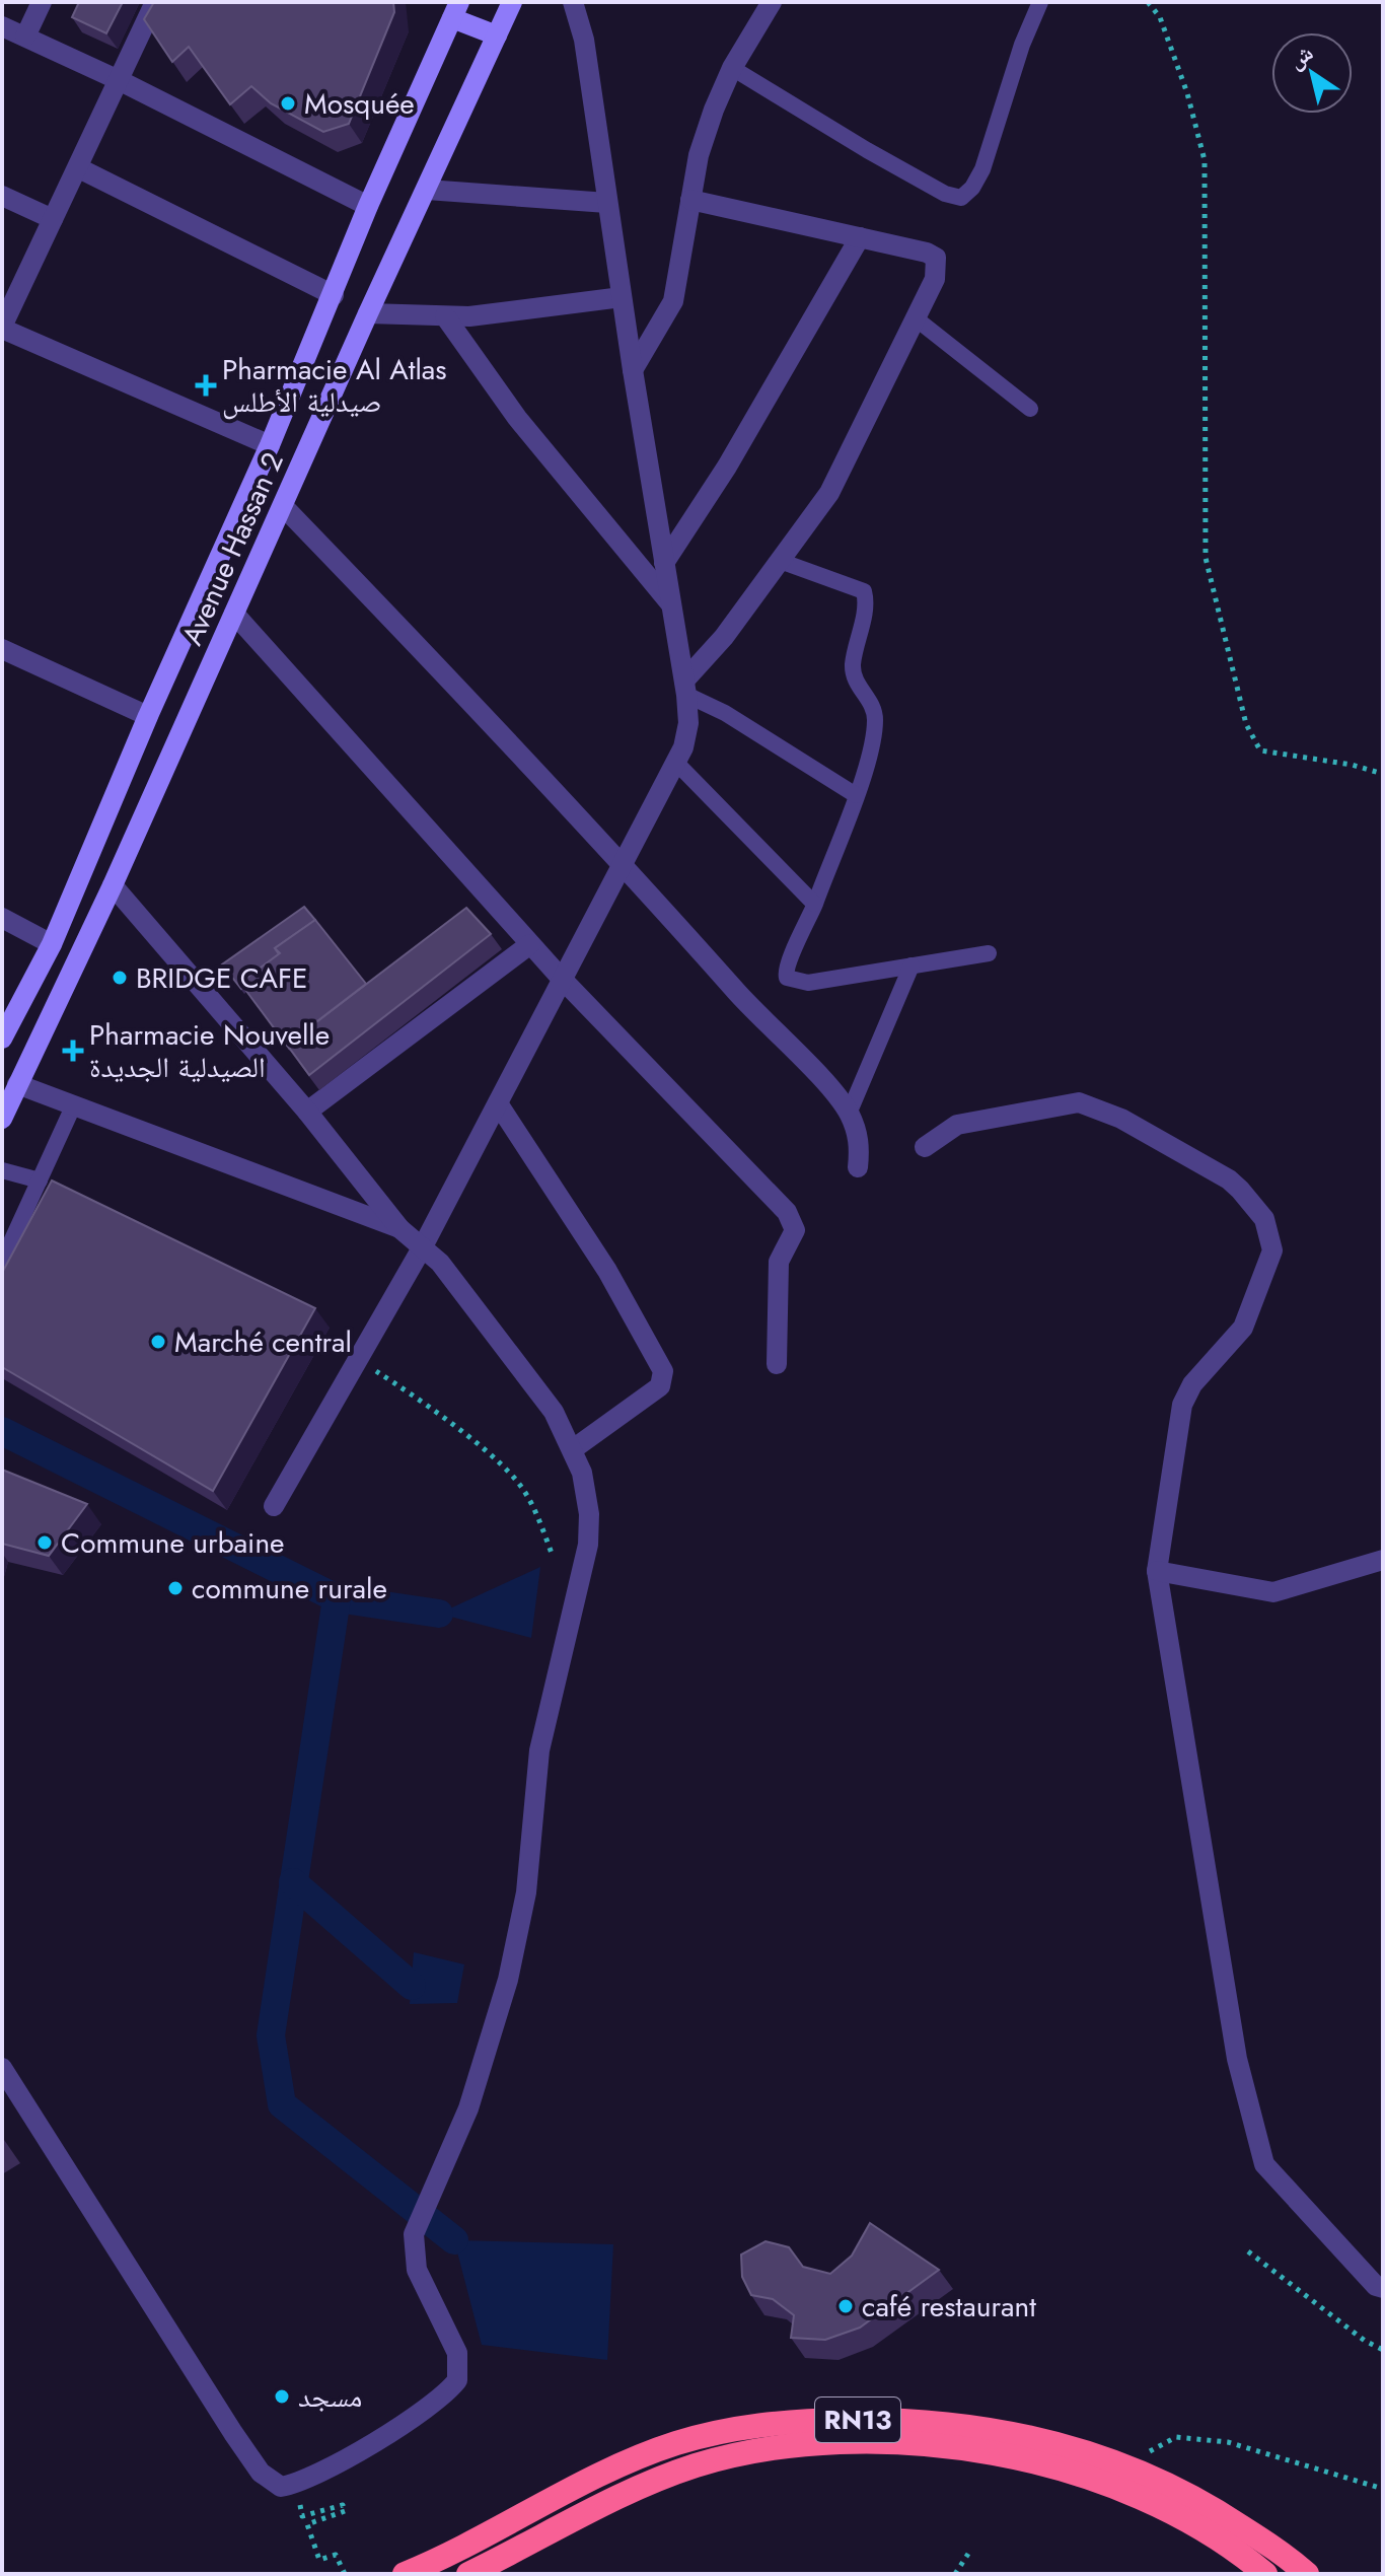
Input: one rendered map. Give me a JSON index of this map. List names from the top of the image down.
{
  "streets": {
    "highway": ["RN13"],
    "main road": ["Avenue Hassan 2"]
  },
  "places": {
    "other": [
      "Mosquée",
      "BRIDGE CAFE",
      "Marché central",
      "Commune urbaine",
      "commune rurale",
      "café restaurant",
      "مسجد"
    ],
    "health": ["Pharmacie Al Atlas صيدلية الأطلس", "Pharmacie Nouvelle الصيدلية الجديدة"]
  },
  "north": "top left"
}
